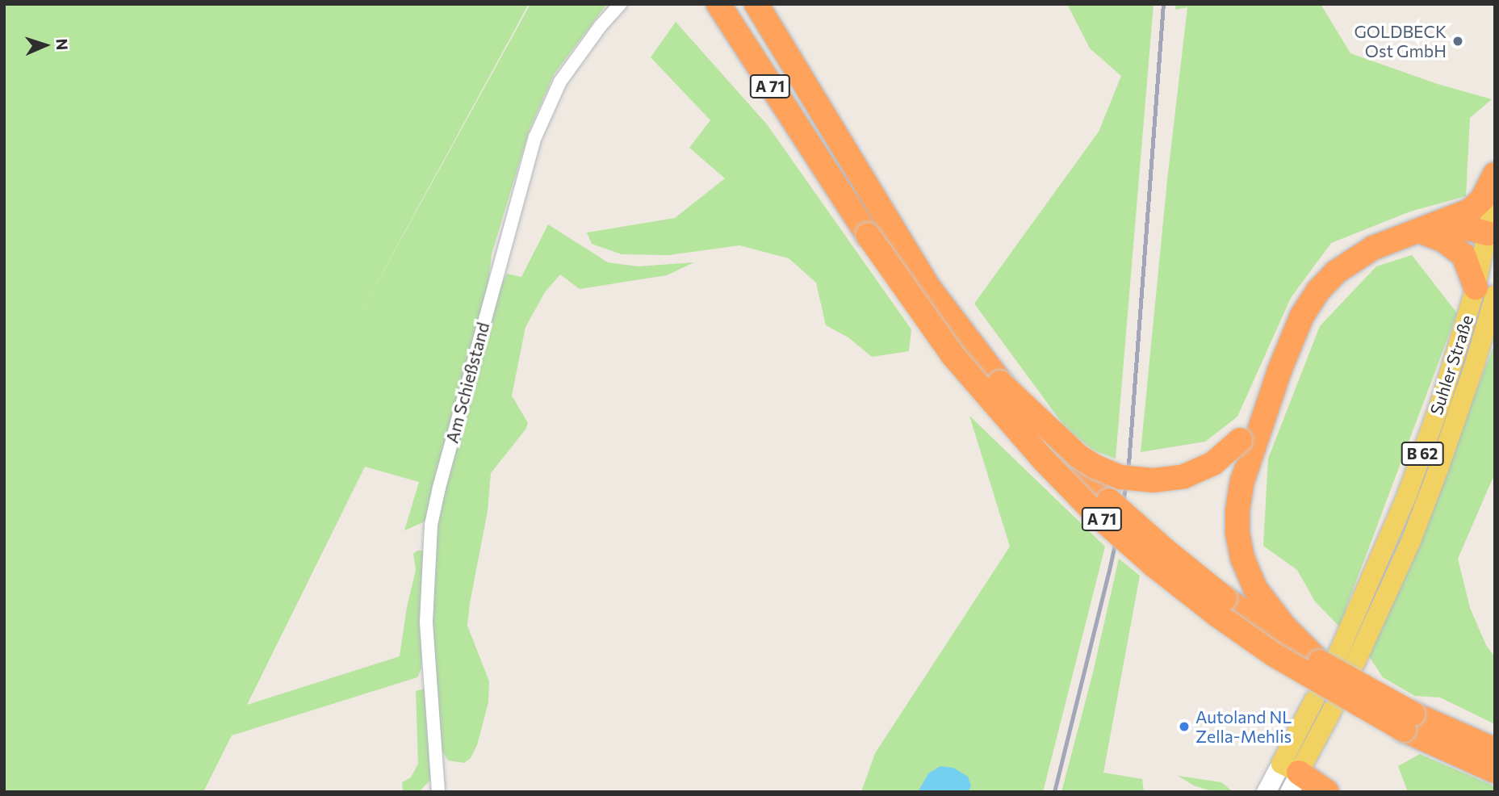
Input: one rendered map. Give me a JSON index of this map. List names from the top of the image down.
{
  "streets": {
    "highway": ["A 71"],
    "main road": ["Suhler Straße", "B 62"],
    "street": ["Am Schießstand"]
  },
  "crossings": [
    ["A 71", "Suhler Straße"]
  ],
  "places": ["GOLDBECK Ost GmbH", "Autoland NL Zella-Mehlis"],
  "north": "right"
}
